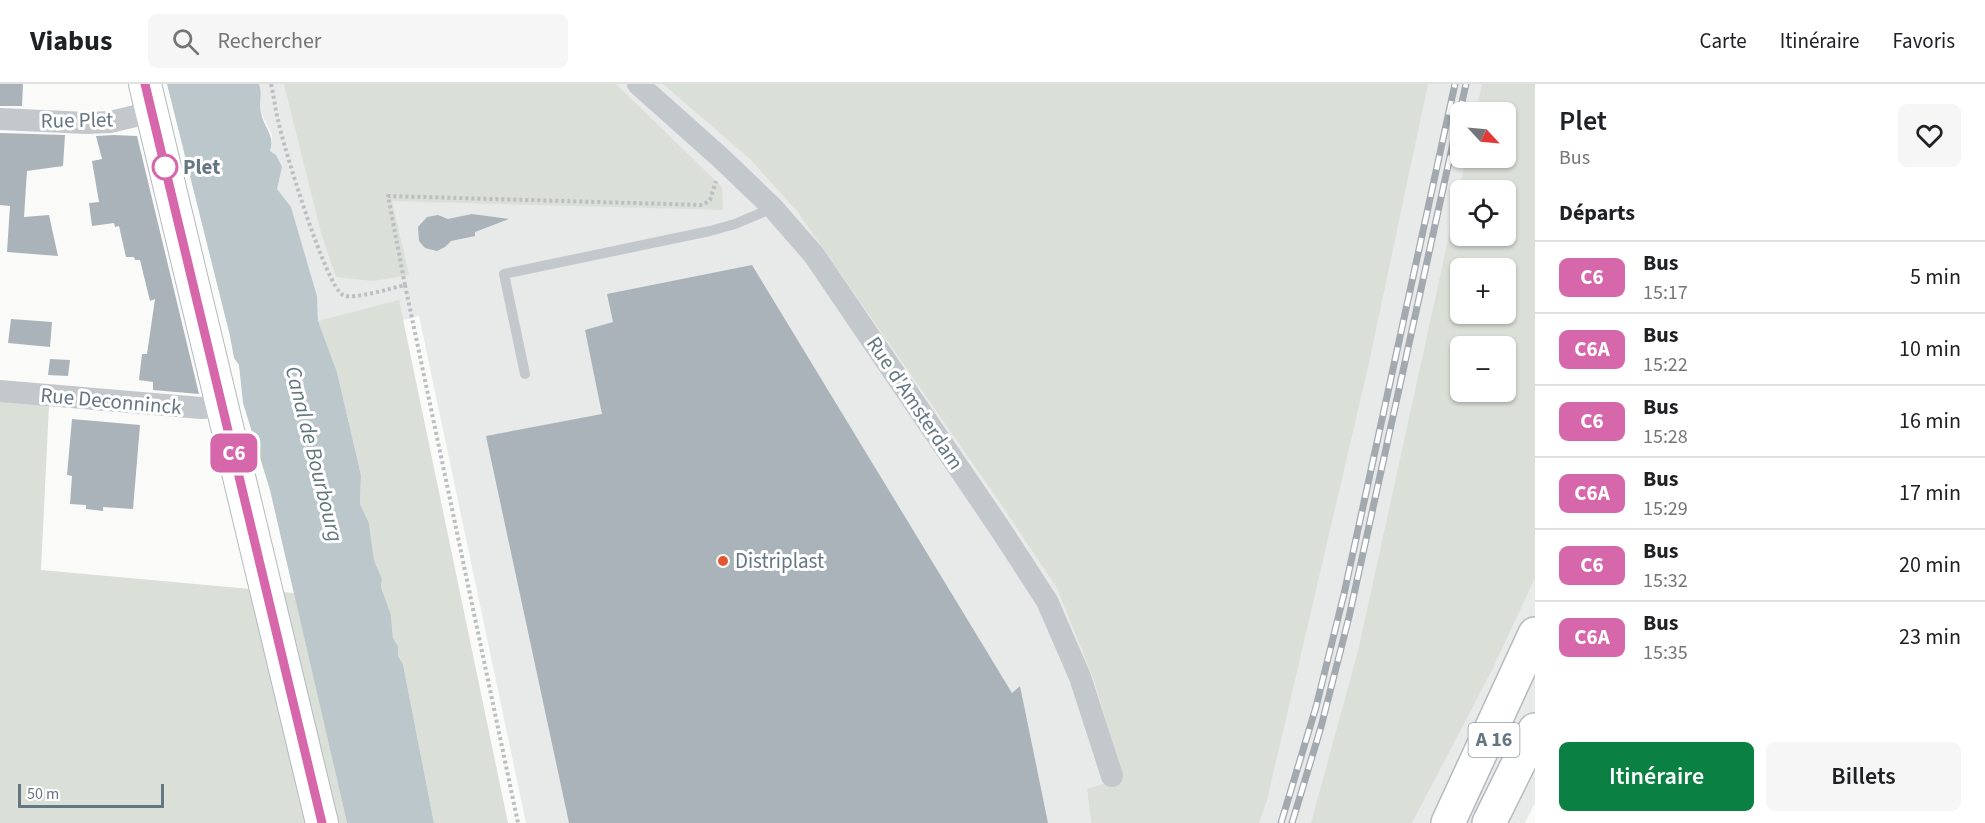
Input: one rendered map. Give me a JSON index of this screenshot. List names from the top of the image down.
{
  "streets": {
    "highway": ["A 16"],
    "street": ["Rue Plet", "Rue Deconninck", "Rue d'Amsterdam"]
  },
  "water": ["Canal de Bourbourg"],
  "places": ["Plet", "Distriplast"],
  "lines": ["bus line C6"],
  "scale_bar": "50 m",
  "north": "bottom right",
  "page": {
    "header": "Viabus",
    "search": "Rechercher",
    "nav": ["Carte", "Itinéraire", "Favoris"],
    "on_map": "C6",
    "heading": [
      ["Plet", "Bus"],
      "Départs"
    ],
    "map_buttons": ["+", "−"],
    "list": [
      {
        "mark": "C6",
        "name": "Bus",
        "note": "15:17",
        "value": "5 min"
      },
      {
        "mark": "C6A",
        "name": "Bus",
        "note": "15:22",
        "value": "10 min"
      },
      {
        "mark": "C6",
        "name": "Bus",
        "note": "15:28",
        "value": "16 min"
      },
      {
        "mark": "C6A",
        "name": "Bus",
        "note": "15:29",
        "value": "17 min"
      },
      {
        "mark": "C6",
        "name": "Bus",
        "note": "15:32",
        "value": "20 min"
      },
      {
        "mark": "C6A",
        "name": "Bus",
        "note": "15:35",
        "value": "23 min"
      }
    ],
    "buttons": ["Itinéraire", "Billets"],
    "scale": "50 m"
  }
}
